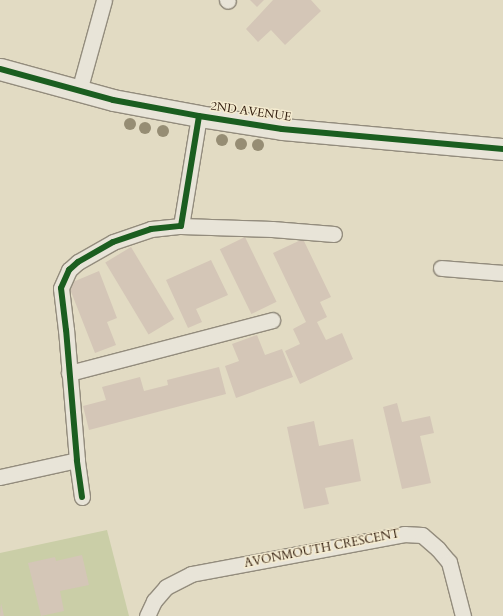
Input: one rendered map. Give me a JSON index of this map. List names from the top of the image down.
{
  "streets": {
    "street": ["2ND AVENUE", "AVONMOUTH CRESCENT"]
  }
}
